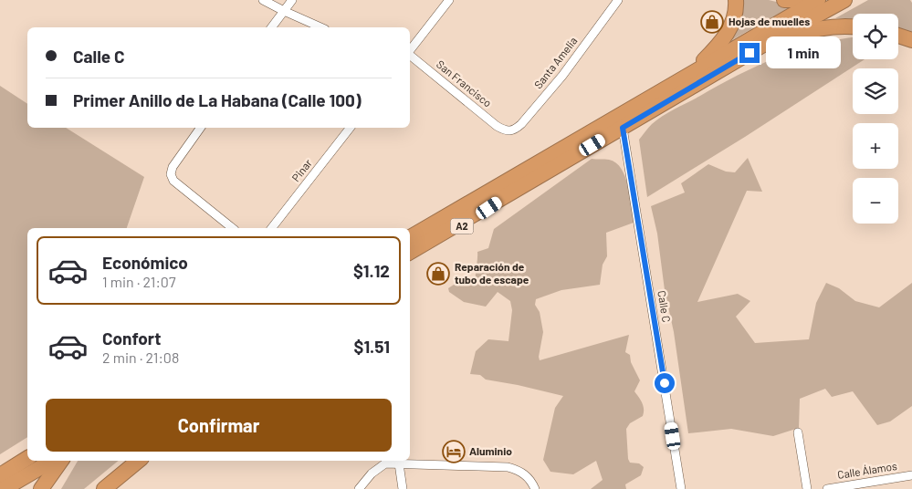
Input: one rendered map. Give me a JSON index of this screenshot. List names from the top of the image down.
{
  "streets": {
    "highway": ["A2"],
    "street": [
      "Santa Amelia",
      "San Francisco",
      "Pinar",
      "Calle C",
      "Calle Álamos"
    ]
  },
  "crossings": [
    ["Santa Amelia", "San Francisco"],
    ["A2", "Calle C"]
  ],
  "places": {
    "shop": ["Hojas de muelles", "Reparación de tubo de escape"],
    "hotel": ["Aluminio"]
  },
  "page": {
    "map_buttons": ["+", "−"],
    "banner": ["Calle C", "Primer Anillo de La Habana (Calle 100)"],
    "bubble": "1 min",
    "list": [
      {
        "name": "Económico",
        "note": "1 min · 21:07",
        "value": "$1.12"
      },
      {
        "name": "Confort",
        "note": "2 min · 21:08",
        "value": "$1.51"
      }
    ],
    "buttons": "Confirmar"
  }
}
